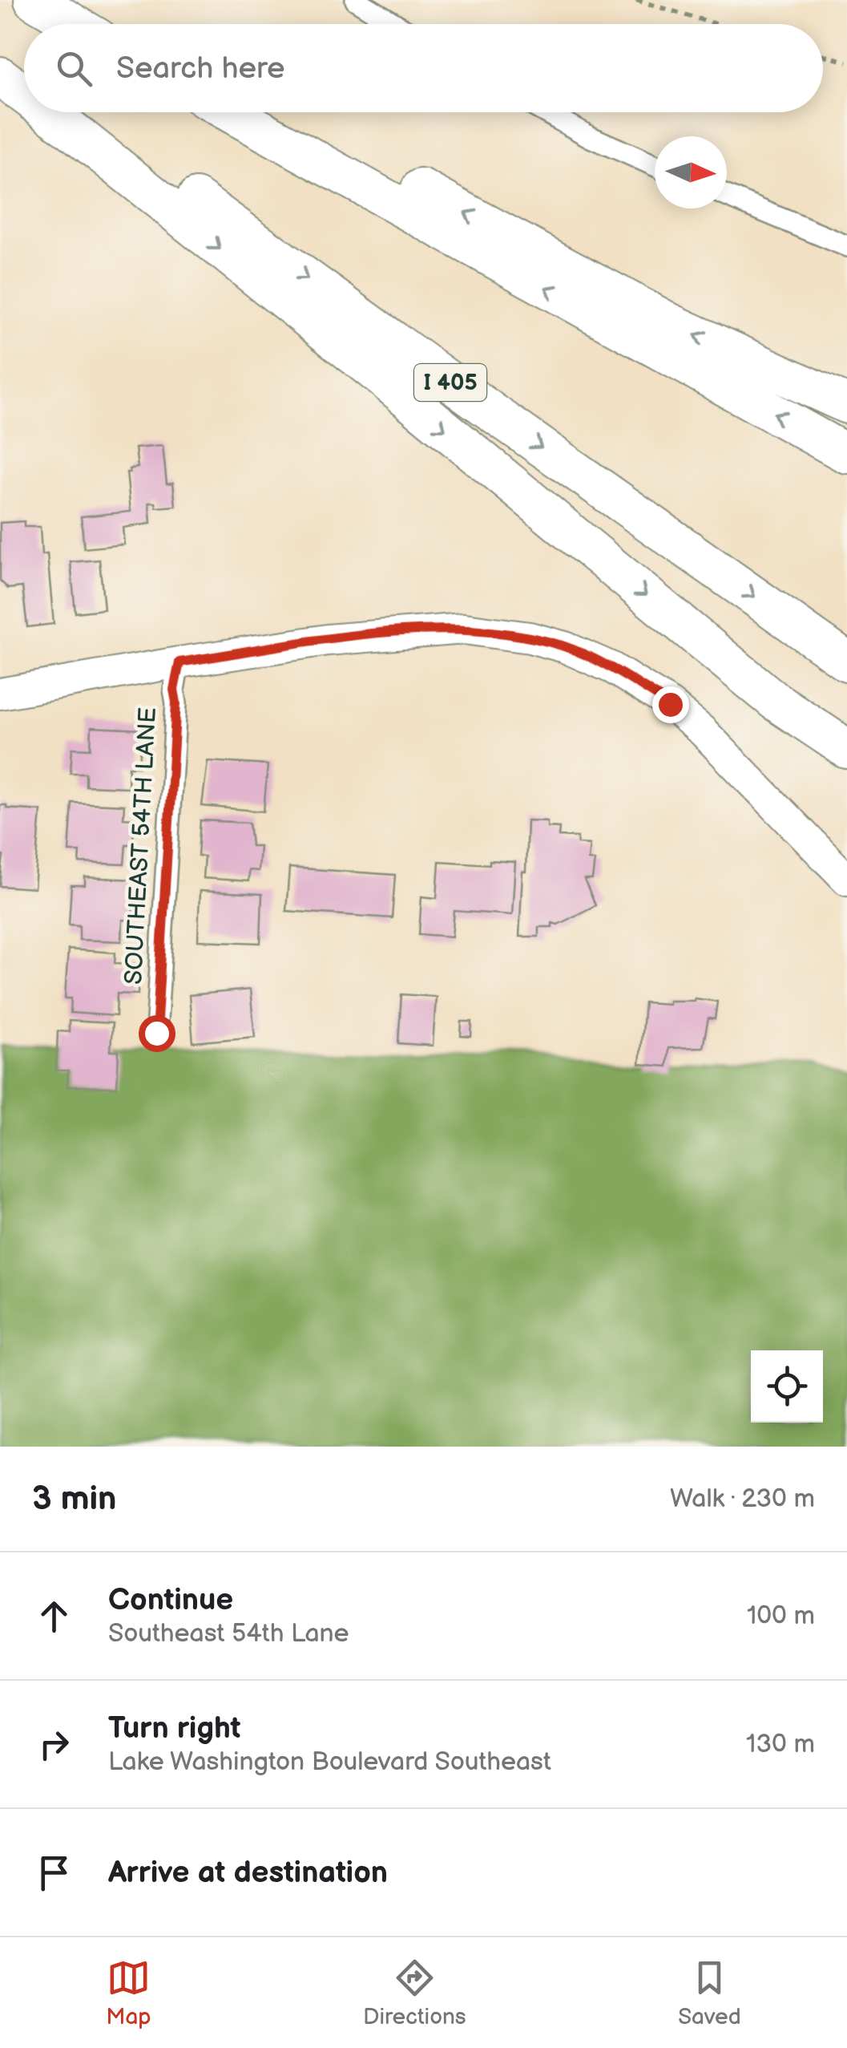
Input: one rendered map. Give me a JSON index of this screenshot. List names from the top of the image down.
{
  "streets": {
    "highway": ["I 405"],
    "street": ["SOUTHEAST 54TH LANE"]
  },
  "north": "right",
  "page": {
    "search": "Search here",
    "heading": ["3 min", "Walk · 230 m"],
    "list": [
      ["Continue", "Southeast 54th Lane", "100 m"],
      ["Turn right", "Lake Washington Boulevard Southeast", "130 m"],
      "Arrive at destination"
    ],
    "nav": ["Map", "Directions", "Saved"]
  }
}
